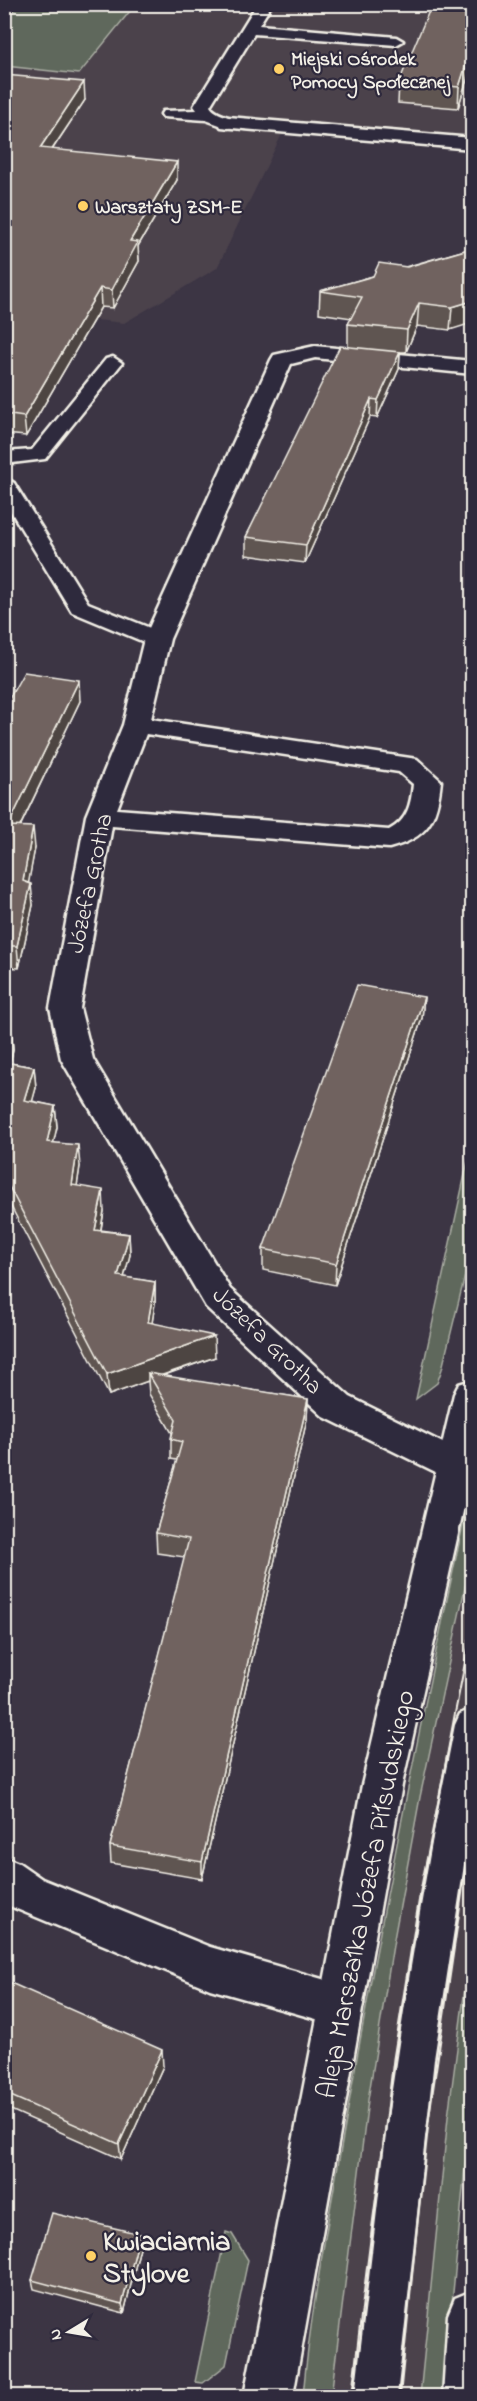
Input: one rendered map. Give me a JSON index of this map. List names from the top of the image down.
{
  "streets": {
    "street": ["Józefa Grotha", "Aleja Marszałka Józefa Piłsudskiego"]
  },
  "crossings": [
    ["Józefa Grotha", "Aleja Marszałka Józefa Piłsudskiego"]
  ],
  "places": ["Miejski Ośrodek Pomocy Społecznej", "Warsztaty ZSM-E", "Kwiaciarnia Stylove"],
  "north": "left"
}
